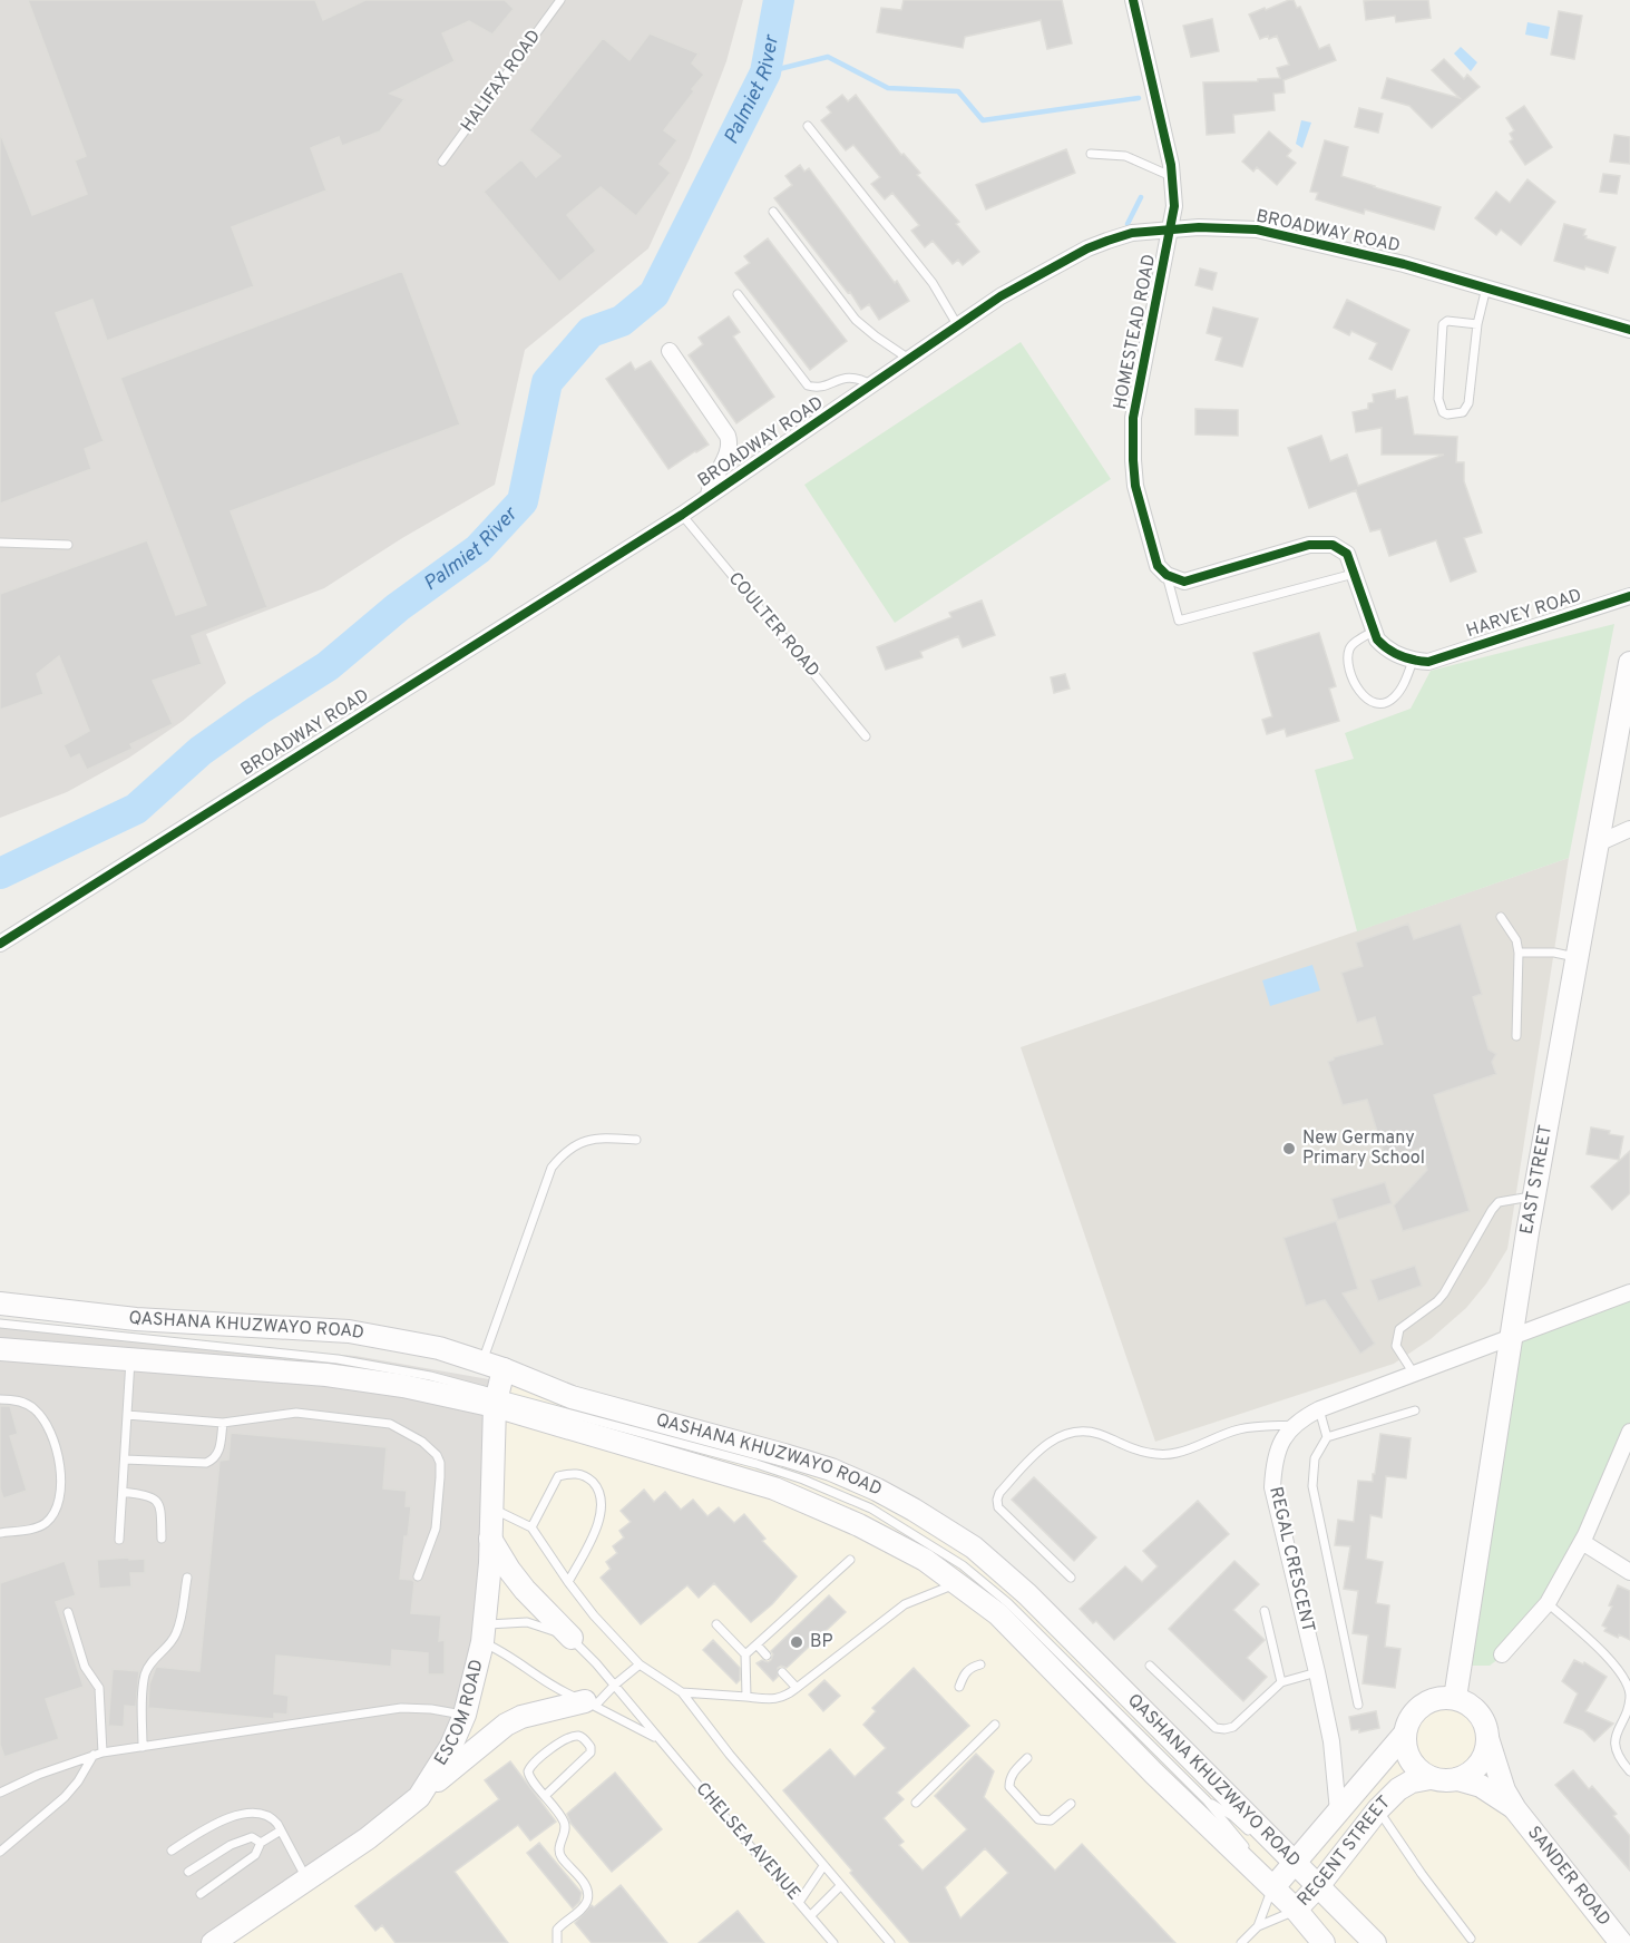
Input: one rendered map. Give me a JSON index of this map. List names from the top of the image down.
{
  "streets": {
    "main road": [
      "EAST STREET",
      "QASHANA KHUZWAYO ROAD",
      "ESCOM ROAD",
      "REGENT STREET",
      "SANDER ROAD"
    ],
    "street": [
      "BROADWAY ROAD",
      "HOMESTEAD ROAD",
      "HARVEY ROAD",
      "REGAL CRESCENT"
    ],
    "lane": ["HALIFAX ROAD", "COULTER ROAD", "CHELSEA AVENUE"]
  },
  "crossings": [
    ["BROADWAY ROAD", "HOMESTEAD ROAD"],
    ["BROADWAY ROAD", "COULTER ROAD"],
    ["EAST STREET", "REGAL CRESCENT"],
    ["EAST STREET", "REGENT STREET"],
    ["EAST STREET", "SANDER ROAD"],
    ["QASHANA KHUZWAYO ROAD", "ESCOM ROAD"],
    ["QASHANA KHUZWAYO ROAD", "REGENT STREET"],
    ["REGAL CRESCENT", "REGENT STREET"],
    ["ESCOM ROAD", "CHELSEA AVENUE"],
    ["REGENT STREET", "SANDER ROAD"]
  ],
  "water": ["Palmiet River"],
  "places": ["New Germany Primary School", "BP"]
}
